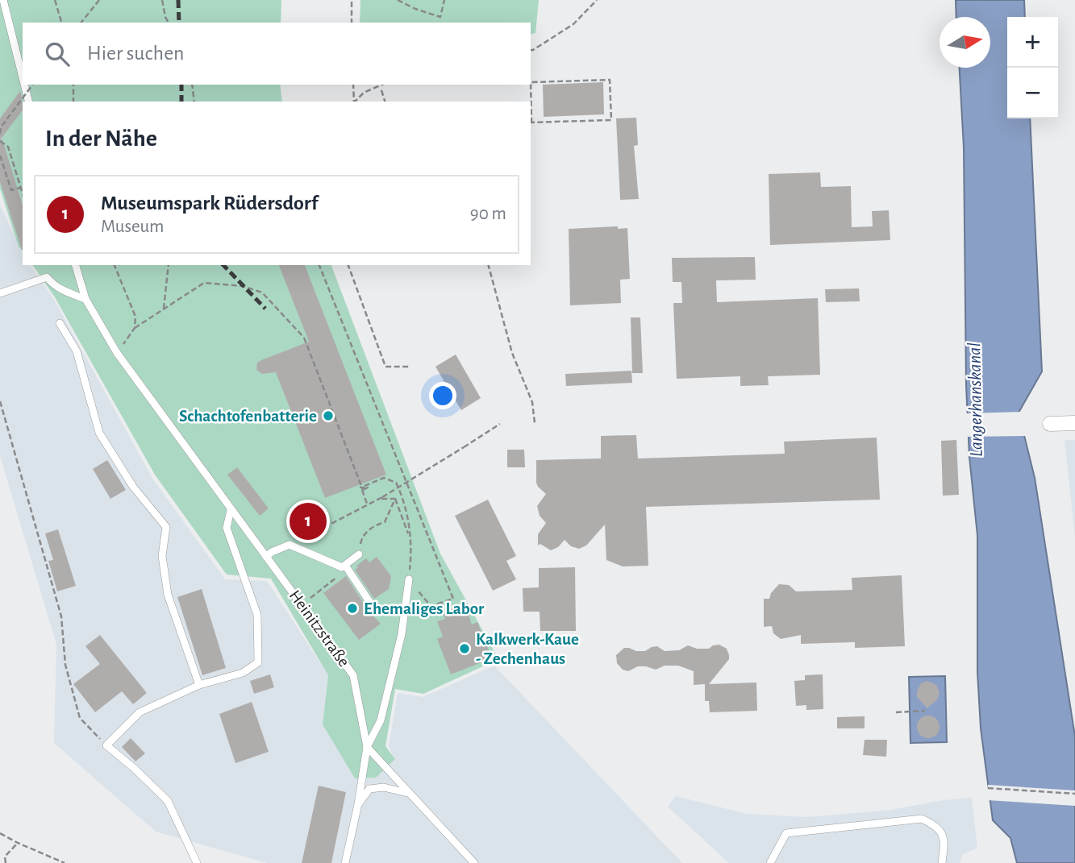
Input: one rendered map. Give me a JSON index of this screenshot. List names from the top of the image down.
{
  "streets": {
    "lane": ["Heinitzstraße"]
  },
  "water": ["Langerhanskanal"],
  "places": ["Schachtofenbatterie", "Ehemaliges Labor", "Kalkwerk-Kaue - Zechenhaus"],
  "north": "right",
  "page": {
    "map_buttons": ["+", "−"],
    "search": "Hier suchen",
    "heading": "In der Nähe",
    "list": [
      {
        "mark": "1",
        "name": "Museumspark Rüdersdorf",
        "note": "Museum",
        "value": "90 m"
      }
    ],
    "pins": "1"
  }
}
